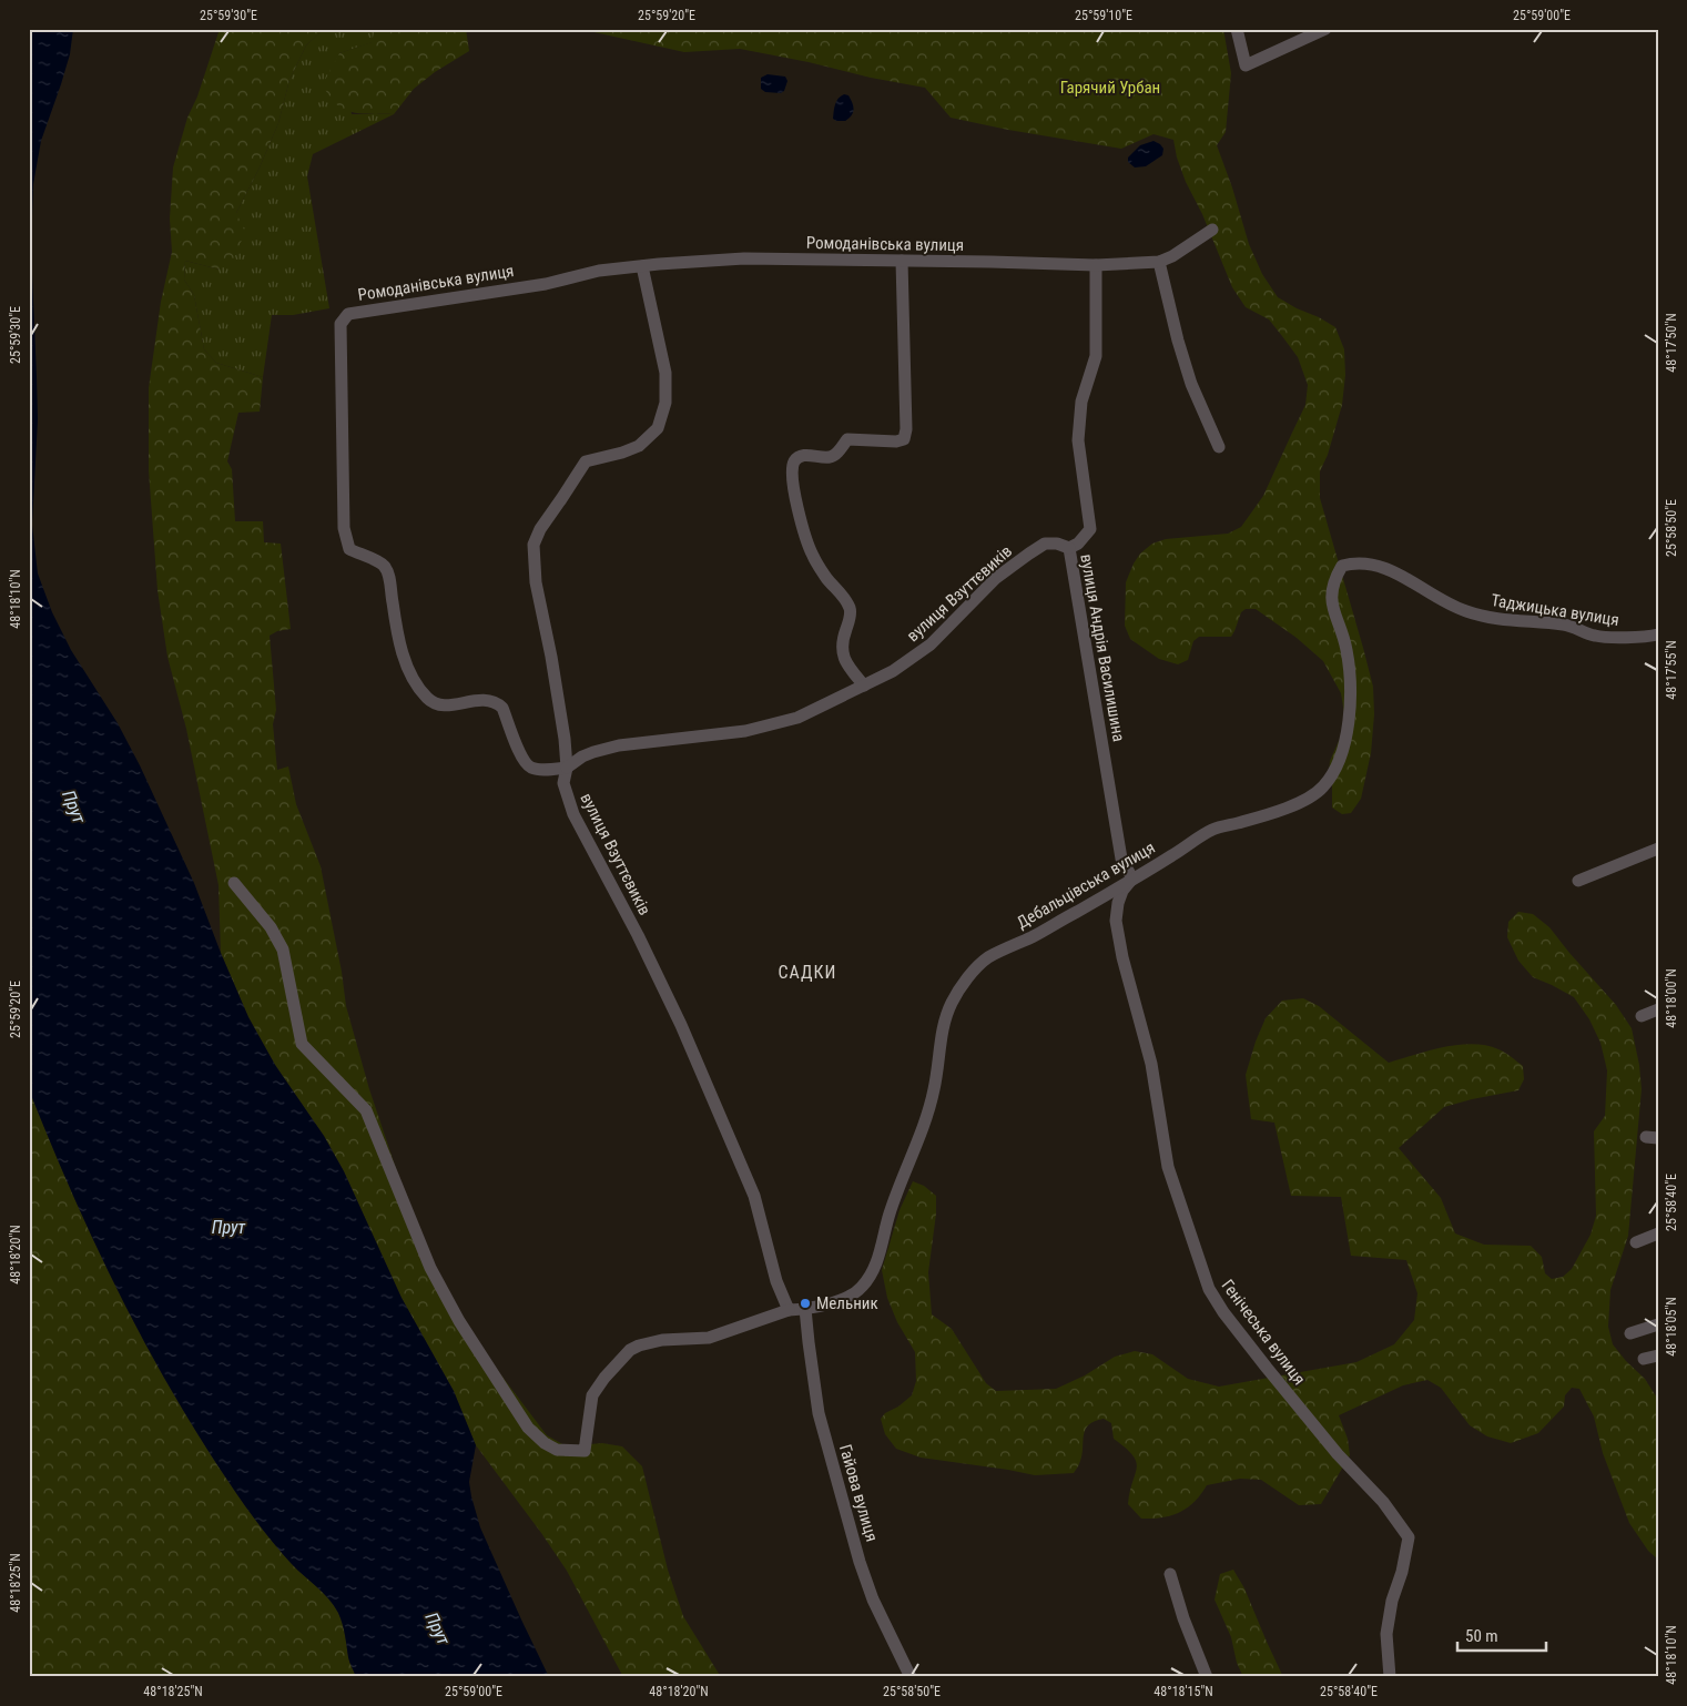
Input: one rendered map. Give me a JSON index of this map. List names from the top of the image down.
{
  "streets": {
    "street": [
      "Ромоданівська вулиця",
      "вулиця Взуттєвиків",
      "Таджицька вулиця",
      "вулиця Андрія Василишина",
      "Дебальцівська вулиця",
      "Генічеська вулиця",
      "Гайова вулиця"
    ]
  },
  "crossings": [
    ["Ромоданівська вулиця", "вулиця Взуттєвиків"],
    ["Ромоданівська вулиця", "вулиця Андрія Василишина"],
    ["вулиця Взуттєвиків", "вулиця Андрія Василишина"],
    ["Таджицька вулиця", "Дебальцівська вулиця"],
    ["вулиця Андрія Василишина", "Дебальцівська вулиця"],
    ["вулиця Андрія Василишина", "Генічеська вулиця"],
    ["Дебальцівська вулиця", "Генічеська вулиця"],
    ["Дебальцівська вулиця", "Гайова вулиця"]
  ],
  "districts": ["САДКИ"],
  "water": ["Прут"],
  "parks": ["Гарячий Урбан"],
  "places": ["Мельник"],
  "scale_bar": "50 m",
  "coordinates": [
    "25°59'30\"E",
    "25°59'20\"E",
    "25°59'10\"E",
    "25°59'00\"E",
    "48°17'50\"N",
    "25°58'50\"E",
    "48°18'10\"N",
    "48°17'55\"N",
    "48°18'00\"N",
    "25°58'40\"E",
    "48°18'20\"N",
    "48°18'05\"N",
    "48°18'25\"N",
    "48°18'15\"N"
  ]
}
